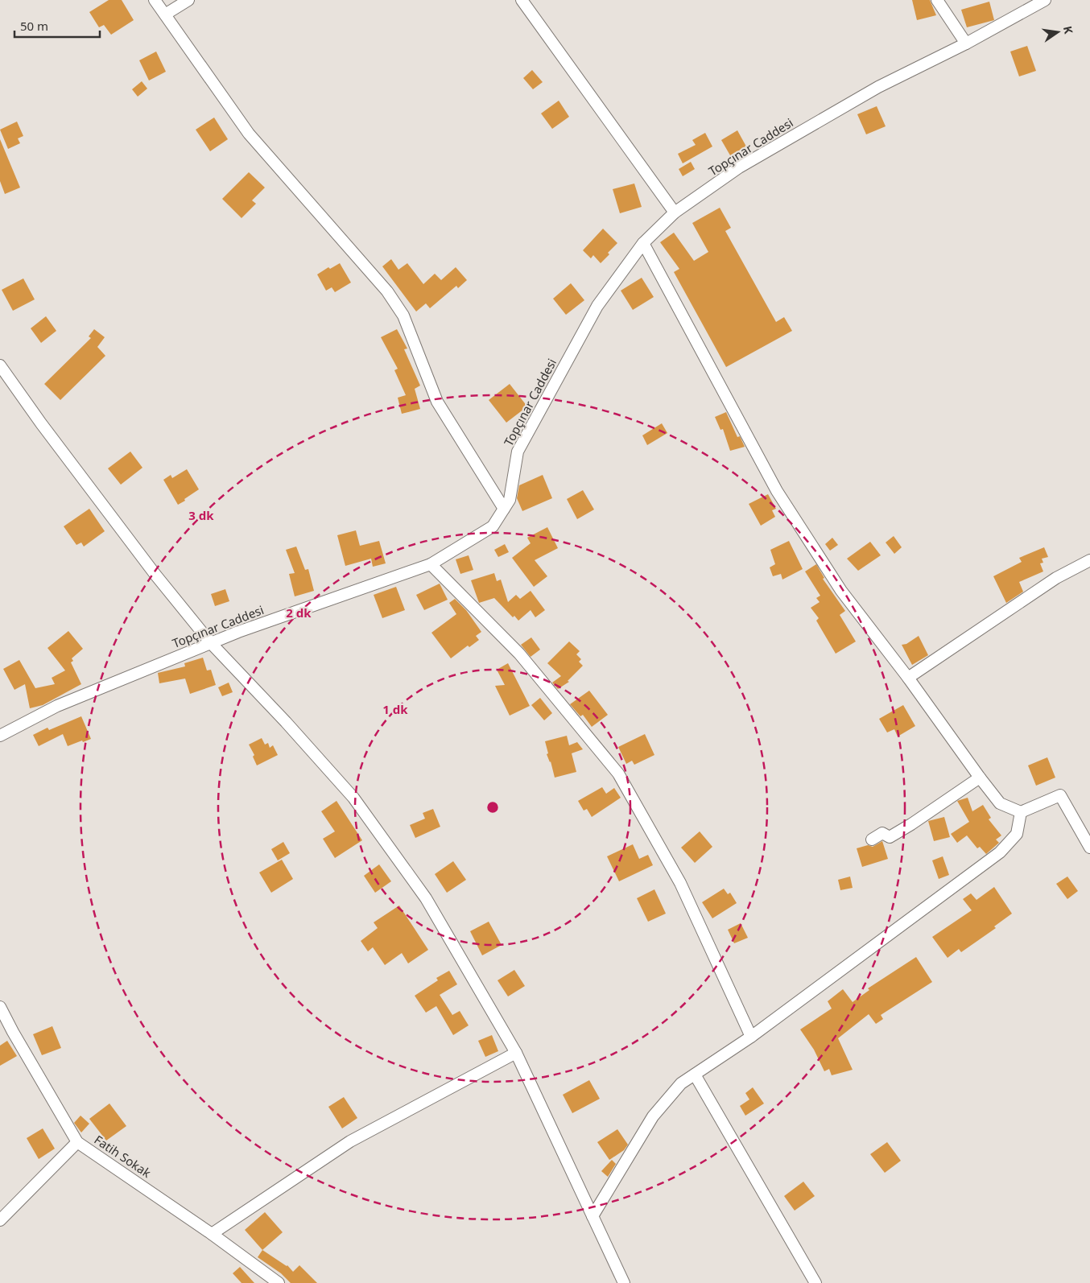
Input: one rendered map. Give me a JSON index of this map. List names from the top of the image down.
{
  "streets": {
    "street": ["Topçınar Caddesi", "Fatih Sokak"]
  },
  "scale_bar": "50 m",
  "north": "right",
  "rings": ["3 dk", "2 dk", "1 dk"]
}
